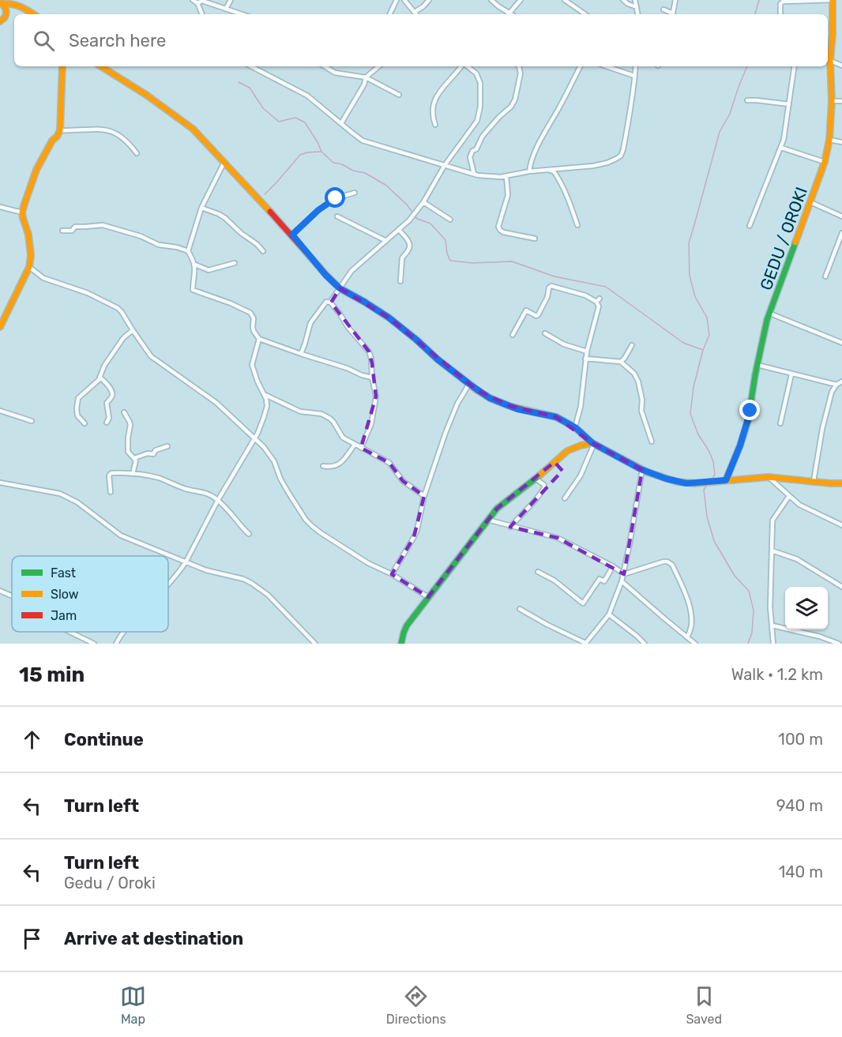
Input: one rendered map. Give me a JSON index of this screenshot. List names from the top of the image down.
{
  "streets": {
    "street": ["GEDU / OROKI"]
  },
  "legend": ["Fast", "Slow", "Jam"],
  "page": {
    "search": "Search here",
    "heading": ["15 min", "Walk · 1.2 km"],
    "list": [
      ["Continue", "100 m"],
      ["Turn left", "940 m"],
      ["Turn left", "Gedu / Oroki", "140 m"],
      "Arrive at destination"
    ],
    "nav": ["Map", "Directions", "Saved"]
  }
}
